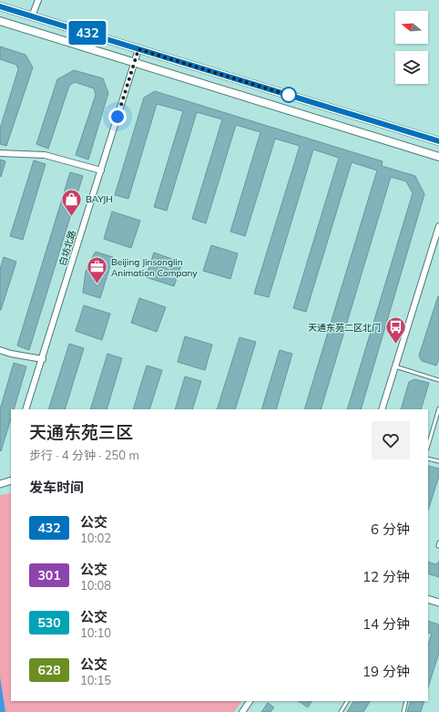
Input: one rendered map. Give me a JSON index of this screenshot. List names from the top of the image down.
{
  "streets": {
    "street": ["白坊北路"]
  },
  "places": {
    "shop": ["BAYJH"],
    "office": ["Beijing Jinsonglin Animation Company"],
    "bus stop": ["天通东苑二区北门"]
  },
  "lines": ["bus line 432"],
  "north": "left",
  "page": {
    "on_map": "432",
    "heading": [
      ["天通东苑三区", "步行 · 4 分钟 · 250 m"],
      "发车时间"
    ],
    "list": [
      {
        "mark": "432",
        "name": "公交",
        "note": "10:02",
        "value": "6 分钟"
      },
      {
        "mark": "301",
        "name": "公交",
        "note": "10:08",
        "value": "12 分钟"
      },
      {
        "mark": "530",
        "name": "公交",
        "note": "10:10",
        "value": "14 分钟"
      },
      {
        "mark": "628",
        "name": "公交",
        "note": "10:15",
        "value": "19 分钟"
      }
    ]
  }
}
